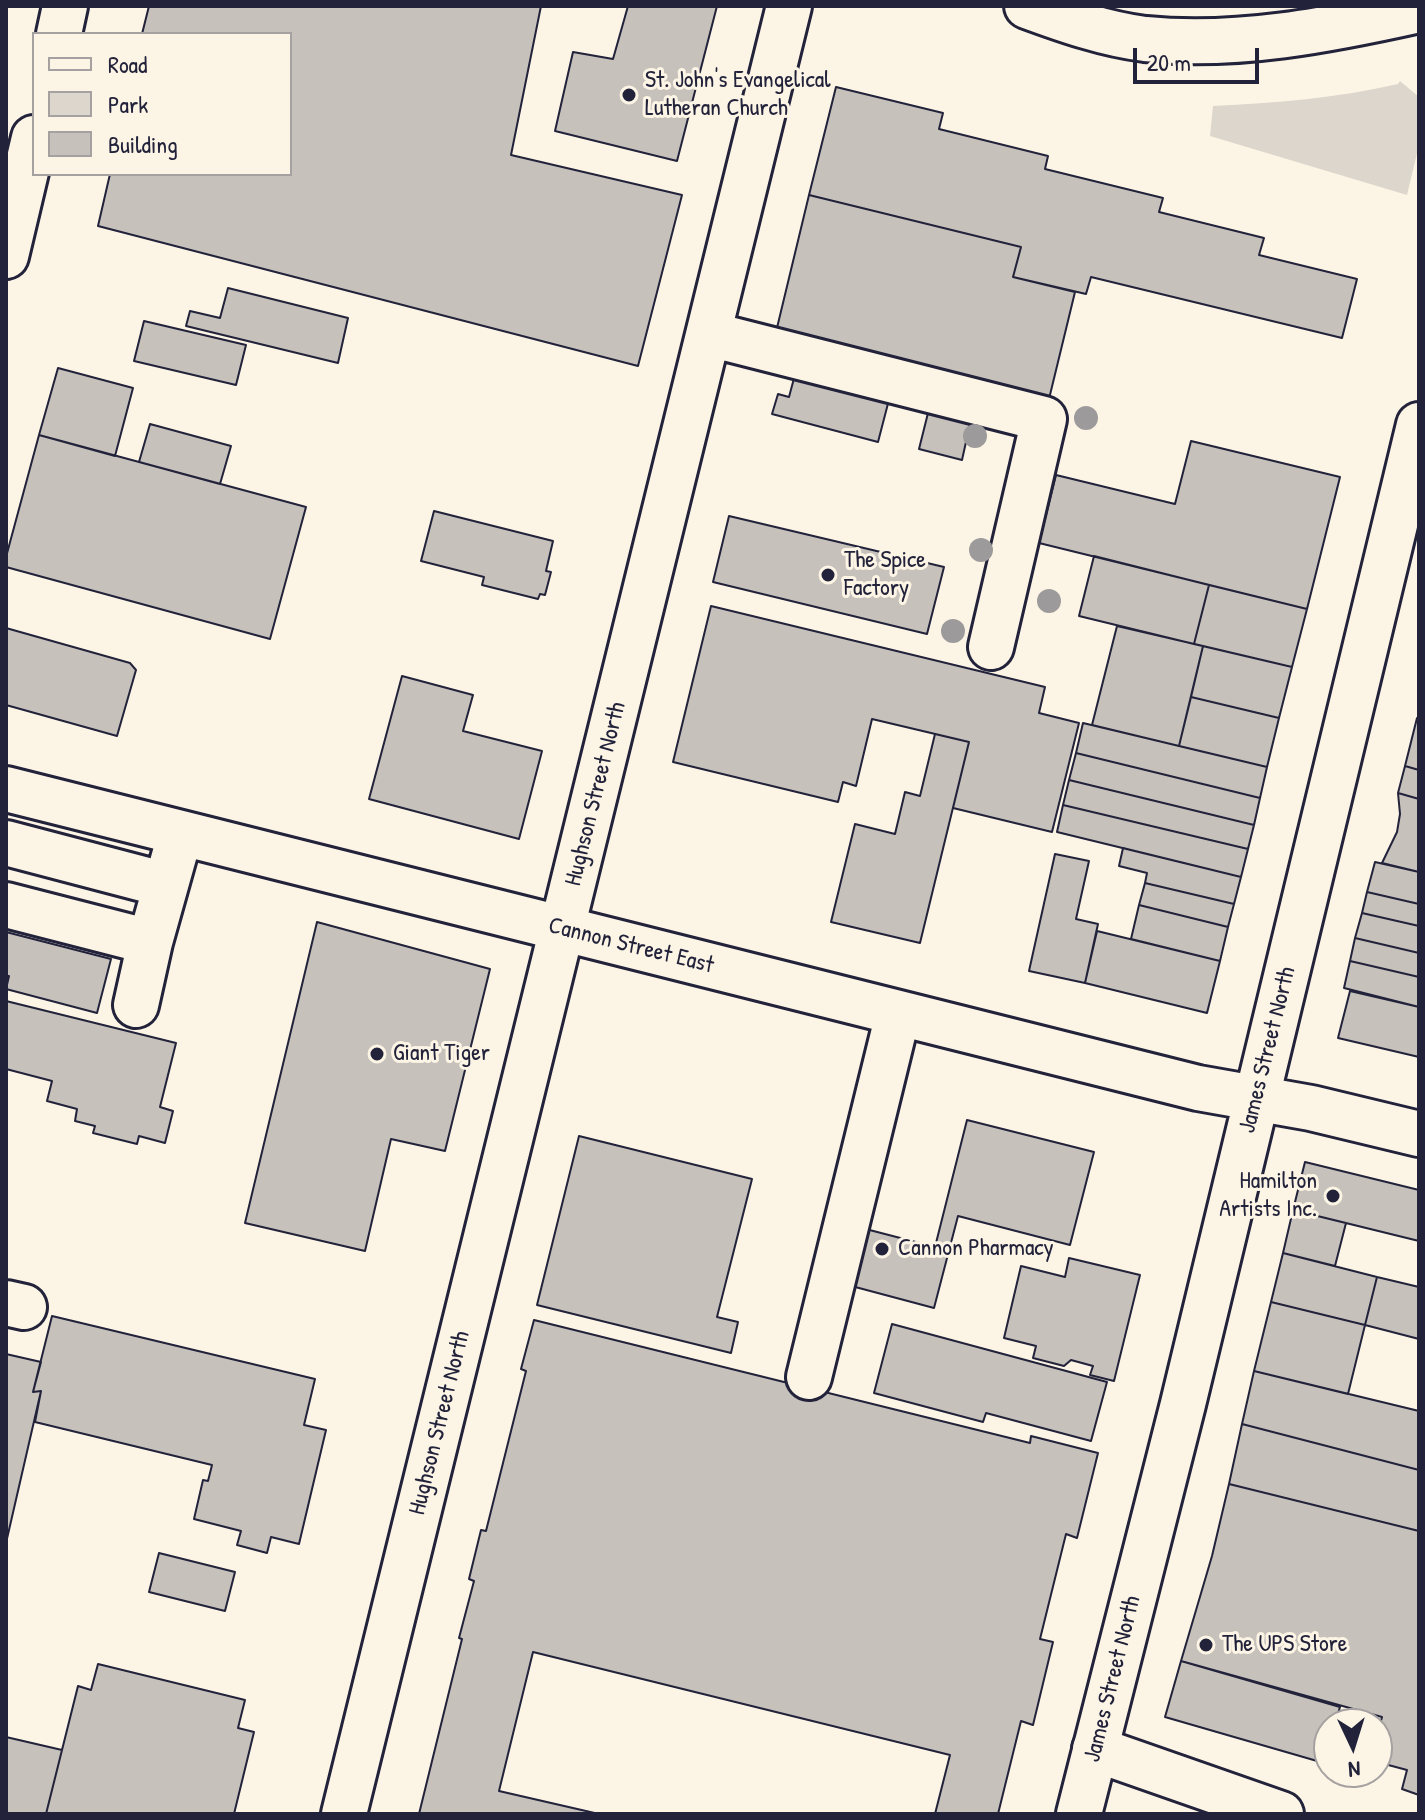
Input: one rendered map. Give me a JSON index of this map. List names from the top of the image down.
{
  "streets": {
    "main road": ["Hughson Street North", "Cannon Street East", "James Street North"]
  },
  "crossings": [
    ["Hughson Street North", "Cannon Street East"],
    ["Cannon Street East", "James Street North"]
  ],
  "places": [
    "St. John's Evangelical Lutheran Church",
    "The Spice Factory",
    "Giant Tiger",
    "Hamilton Artists Inc.",
    "Cannon Pharmacy",
    "The UPS Store"
  ],
  "legend": ["Road", "Park", "Building"],
  "scale_bar": "20 m",
  "north": "bottom"
}
